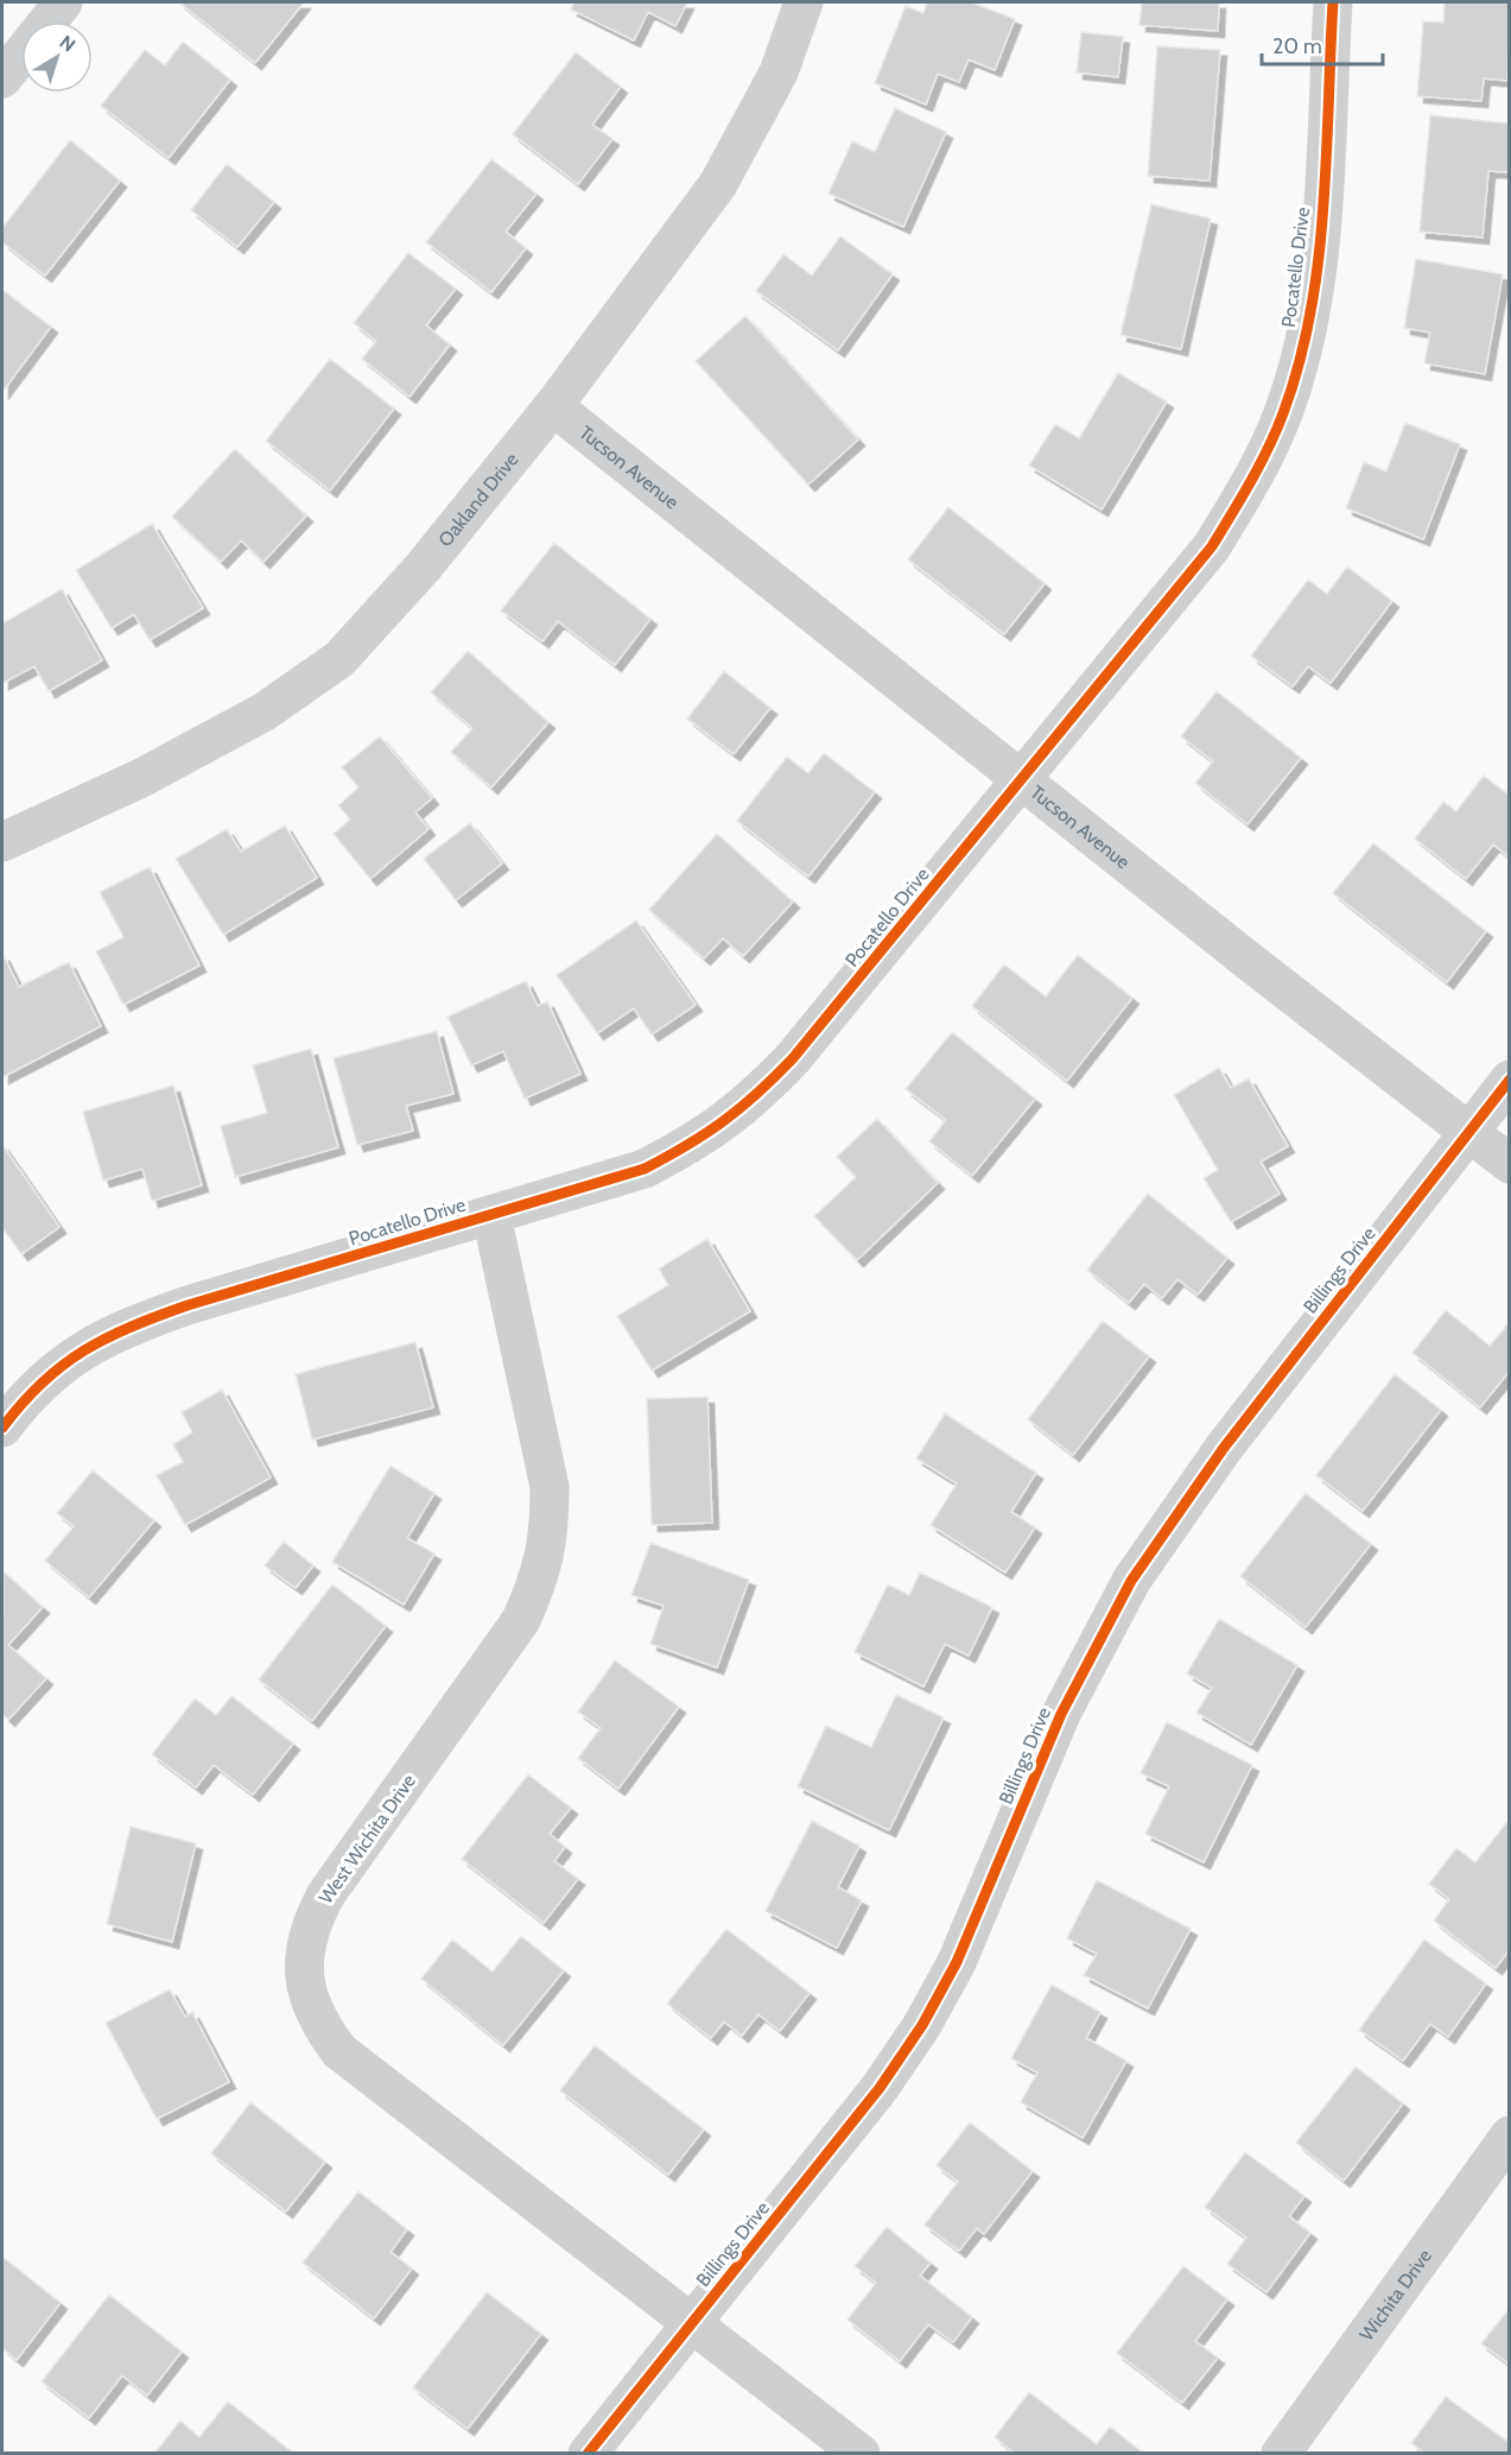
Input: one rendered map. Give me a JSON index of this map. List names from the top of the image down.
{
  "streets": {
    "street": [
      "Pocatello Drive",
      "Tucson Avenue",
      "Oakland Drive",
      "Billings Drive",
      "West Wichita Drive",
      "Wichita Drive"
    ]
  },
  "crossings": [
    ["Pocatello Drive", "Tucson Avenue"],
    ["Pocatello Drive", "West Wichita Drive"],
    ["Tucson Avenue", "Oakland Drive"],
    ["Tucson Avenue", "Billings Drive"],
    ["Billings Drive", "West Wichita Drive"]
  ],
  "scale_bar": "20 m",
  "north": "top right"
}
